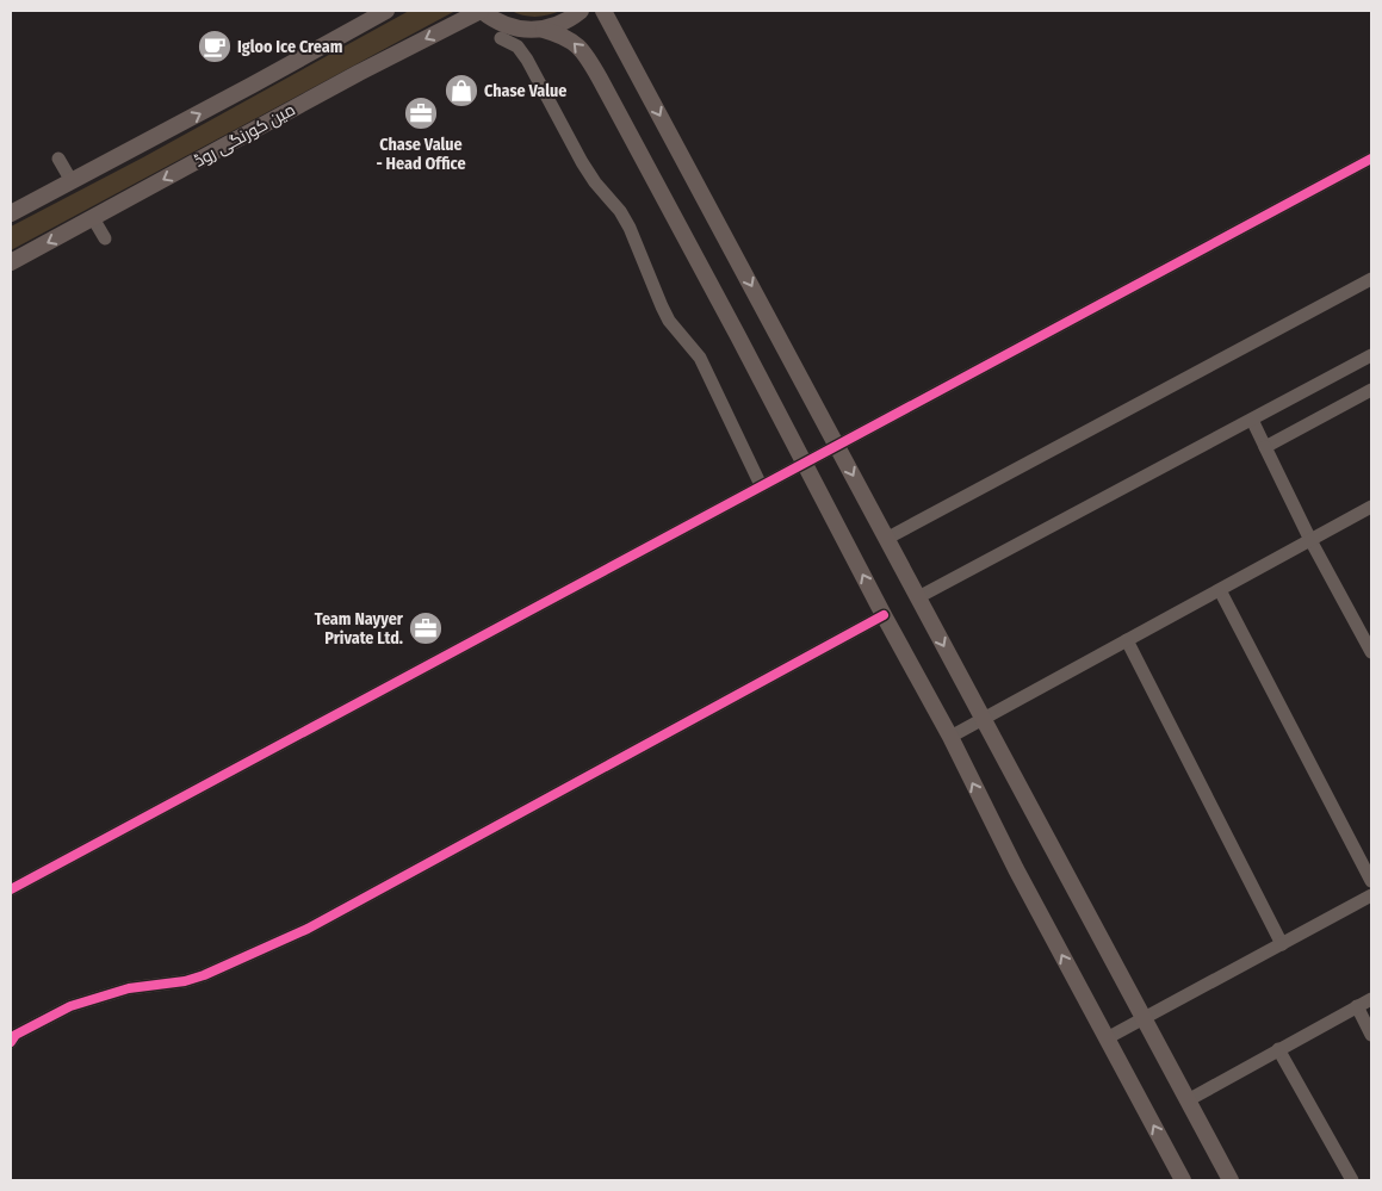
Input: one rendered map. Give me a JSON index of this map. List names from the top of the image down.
{
  "streets": {
    "main road": ["مین کورنگی روڈ"]
  },
  "places": {
    "cafe": ["Igloo Ice Cream"],
    "shop": ["Chase Value"],
    "office": ["Chase Value - Head Office", "Team Nayyer Private Ltd."]
  }
}
